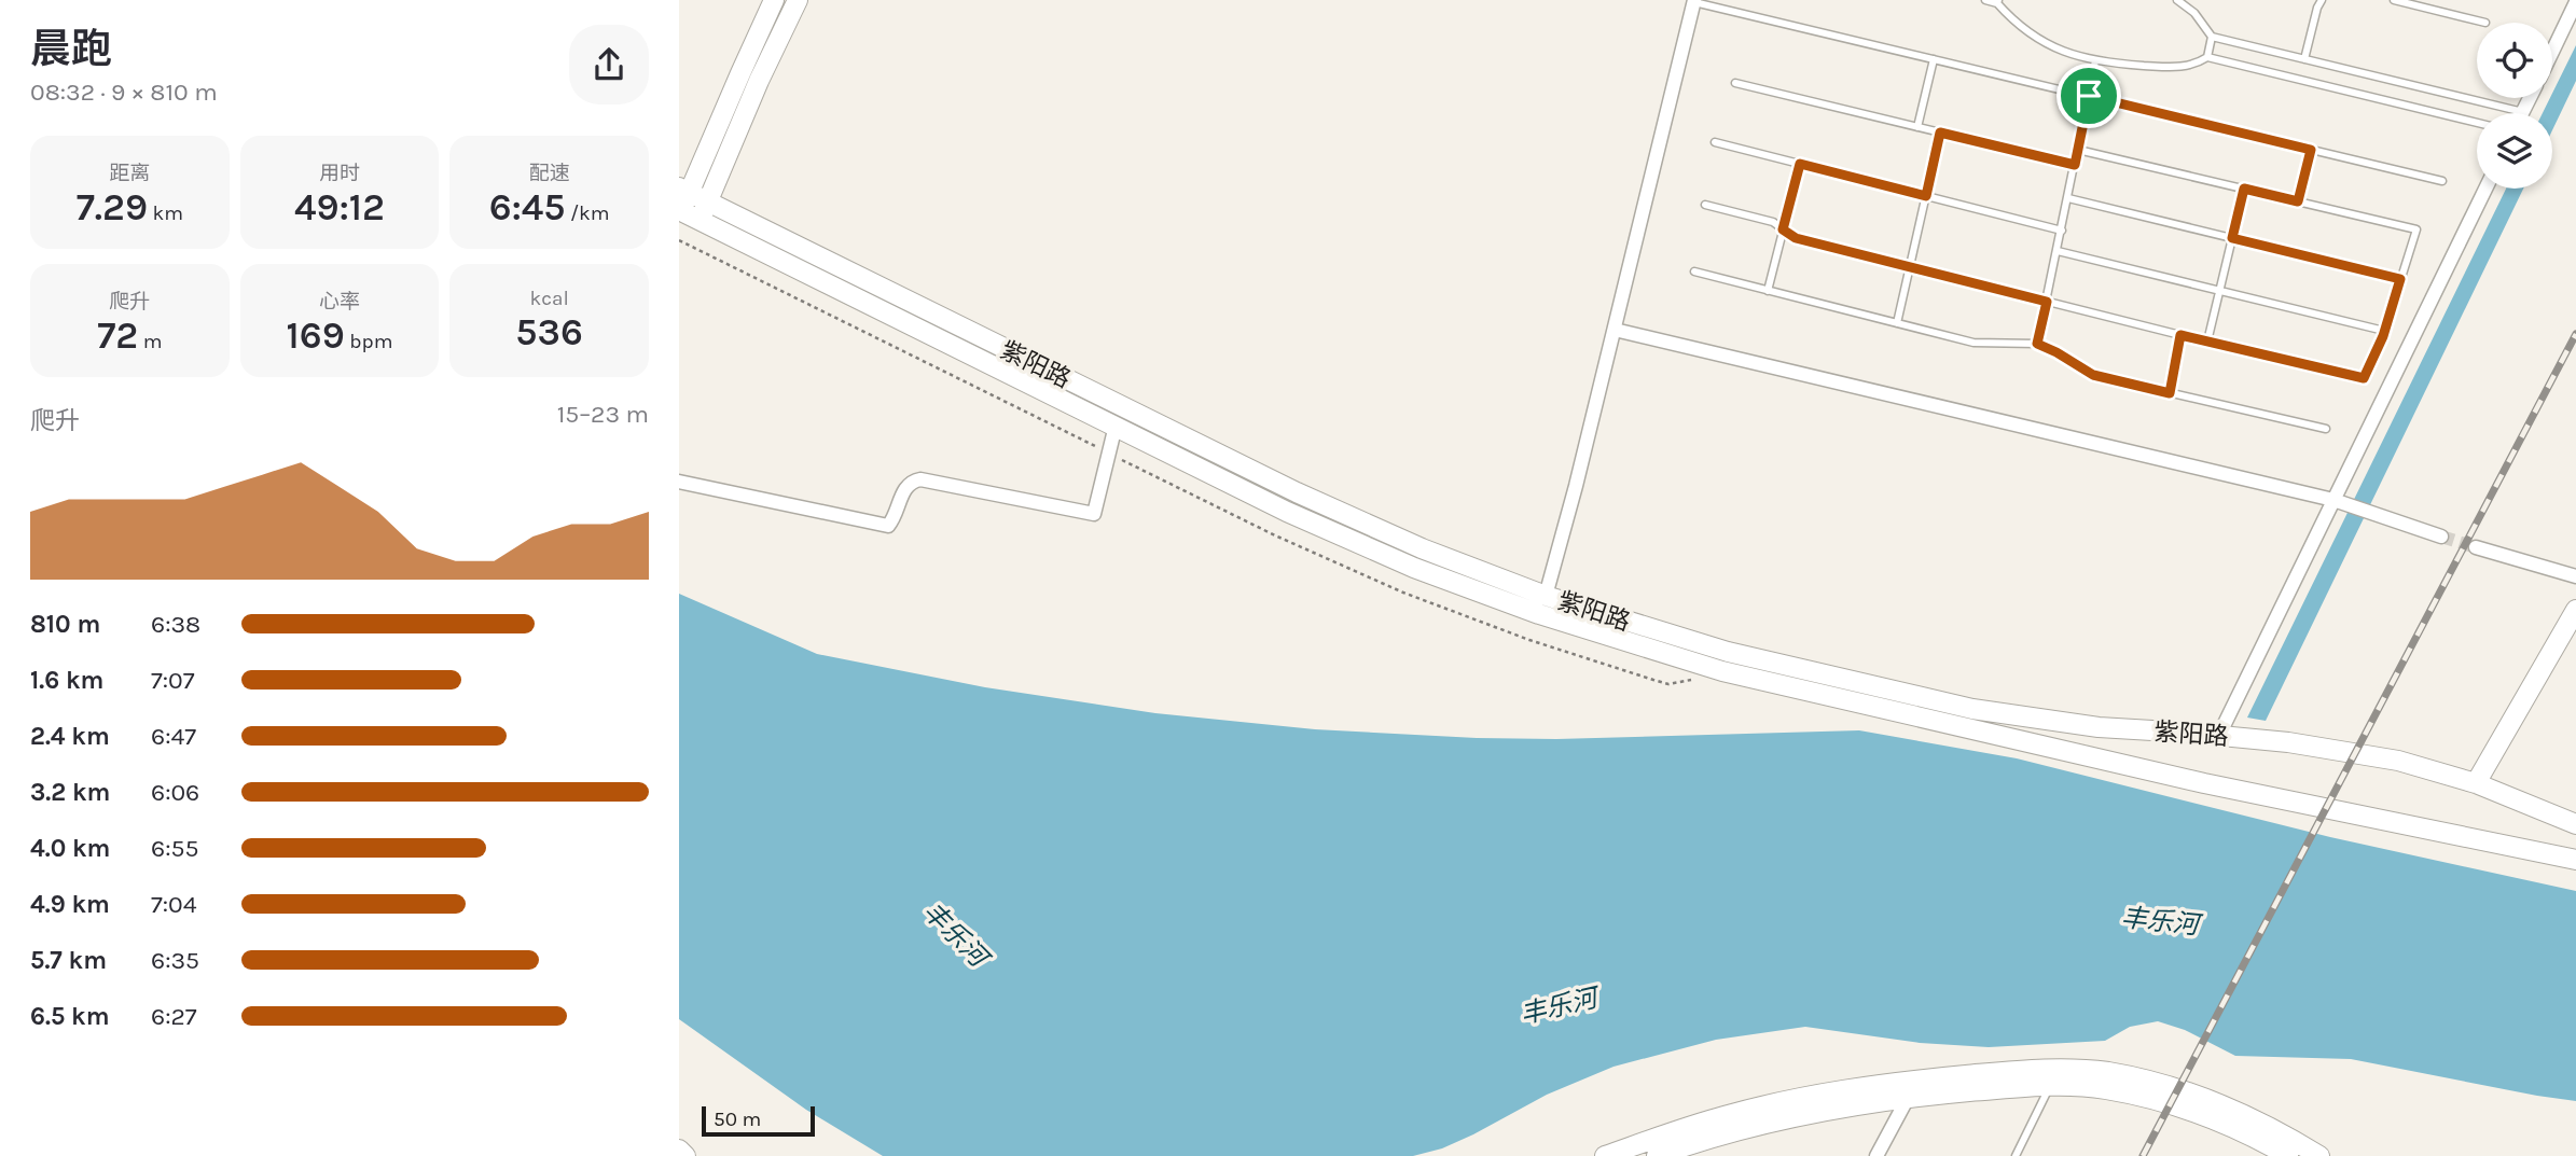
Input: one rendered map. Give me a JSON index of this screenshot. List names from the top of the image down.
{
  "streets": {
    "main road": ["紫阳路"]
  },
  "water": ["丰乐河"],
  "scale_bar": "50 m",
  "page": {
    "heading": ["晨跑", "08:32 · 9 × 810 m"],
    "stats": [
      ["距离", "7.29 km"],
      ["用时", "49:12"],
      ["配速", "6:45 /km"],
      ["爬升", "72 m"],
      ["心率", "169 bpm"],
      ["kcal", "536"]
    ],
    "chart": ["爬升", "15–23 m"],
    "list": [
      {
        "name": "810 m",
        "note": "6:38"
      },
      {
        "name": "1.6 km",
        "note": "7:07"
      },
      {
        "name": "2.4 km",
        "note": "6:47"
      },
      {
        "name": "3.2 km",
        "note": "6:06"
      },
      {
        "name": "4.0 km",
        "note": "6:55"
      },
      {
        "name": "4.9 km",
        "note": "7:04"
      },
      {
        "name": "5.7 km",
        "note": "6:35"
      },
      {
        "name": "6.5 km",
        "note": "6:27"
      }
    ],
    "scale": "50 m"
  }
}
